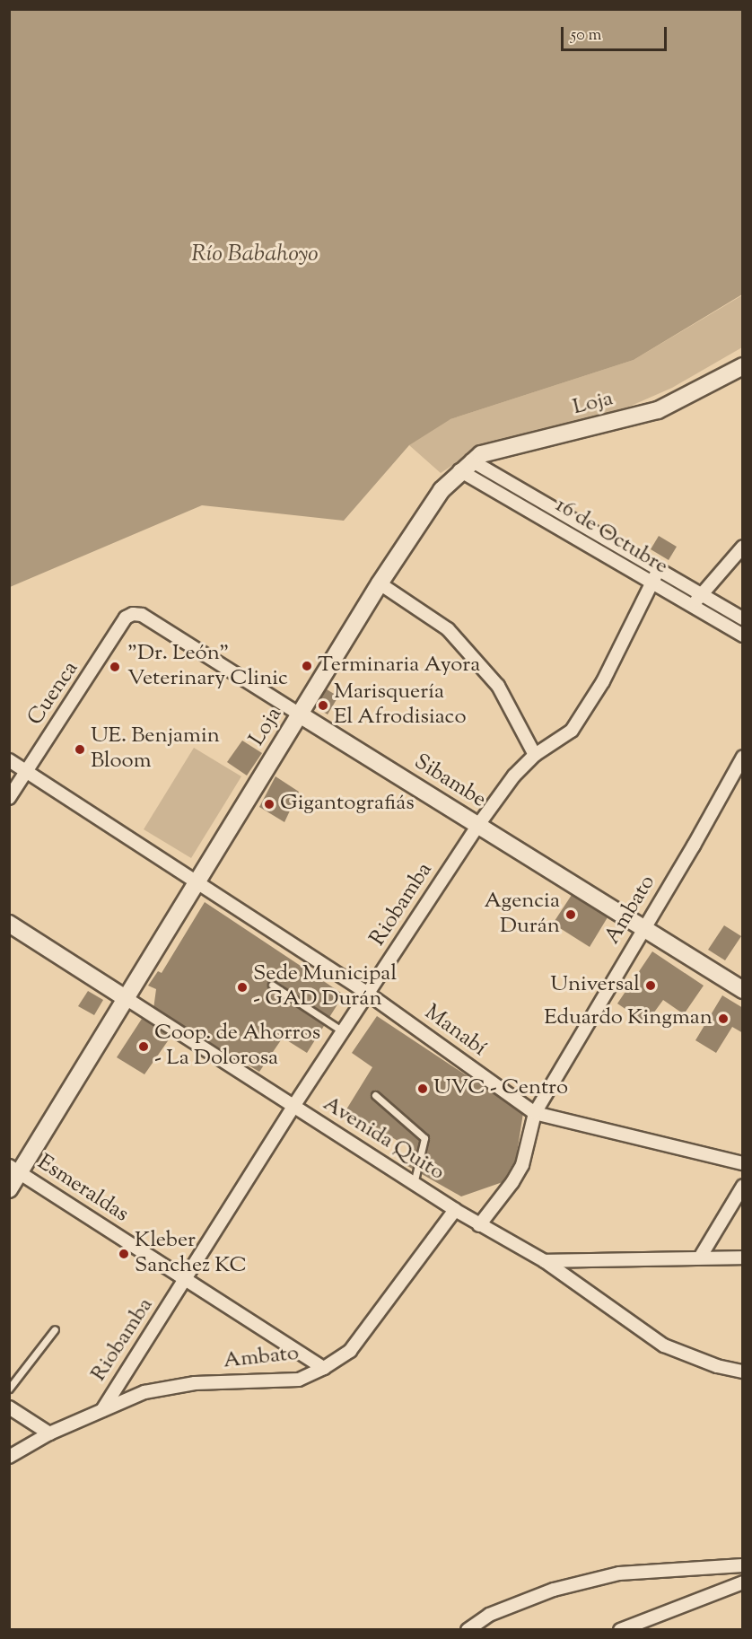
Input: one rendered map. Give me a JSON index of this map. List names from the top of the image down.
{
  "streets": {
    "street": [
      "Loja",
      "16 de Octubre",
      "Cuenca",
      "Sibambe",
      "Riobamba",
      "Ambato",
      "Manabí",
      "Avenida Quito",
      "Esmeraldas"
    ]
  },
  "crossings": [
    ["Loja", "16 de Octubre"],
    ["Loja", "Sibambe"],
    ["Loja", "Manabí"],
    ["Loja", "Avenida Quito"],
    ["Loja", "Esmeraldas"],
    ["16 de Octubre", "Riobamba"],
    ["Cuenca", "Sibambe"],
    ["Cuenca", "Manabí"],
    ["Sibambe", "Riobamba"],
    ["Sibambe", "Ambato"],
    ["Riobamba", "Ambato"],
    ["Riobamba", "Manabí"],
    ["Riobamba", "Avenida Quito"],
    ["Riobamba", "Esmeraldas"],
    ["Ambato", "Manabí"],
    ["Ambato", "Avenida Quito"],
    ["Ambato", "Esmeraldas"]
  ],
  "water": ["Río Babahoyo"],
  "places": [
    "Terminaria Ayora",
    "\"Dr. León\" Veterinary Clinic",
    "Marisquería El Afrodisiaco",
    "UE. Benjamin Bloom",
    "Gigantografiás",
    "Agencia Durán",
    "Universal",
    "Sede Municipal - GAD Durán",
    "Eduardo Kingman",
    "Coop. de Ahorros - La Dolorosa",
    "UVC - Centro",
    "Kleber Sanchez KC"
  ],
  "scale_bar": "50 m"
}
